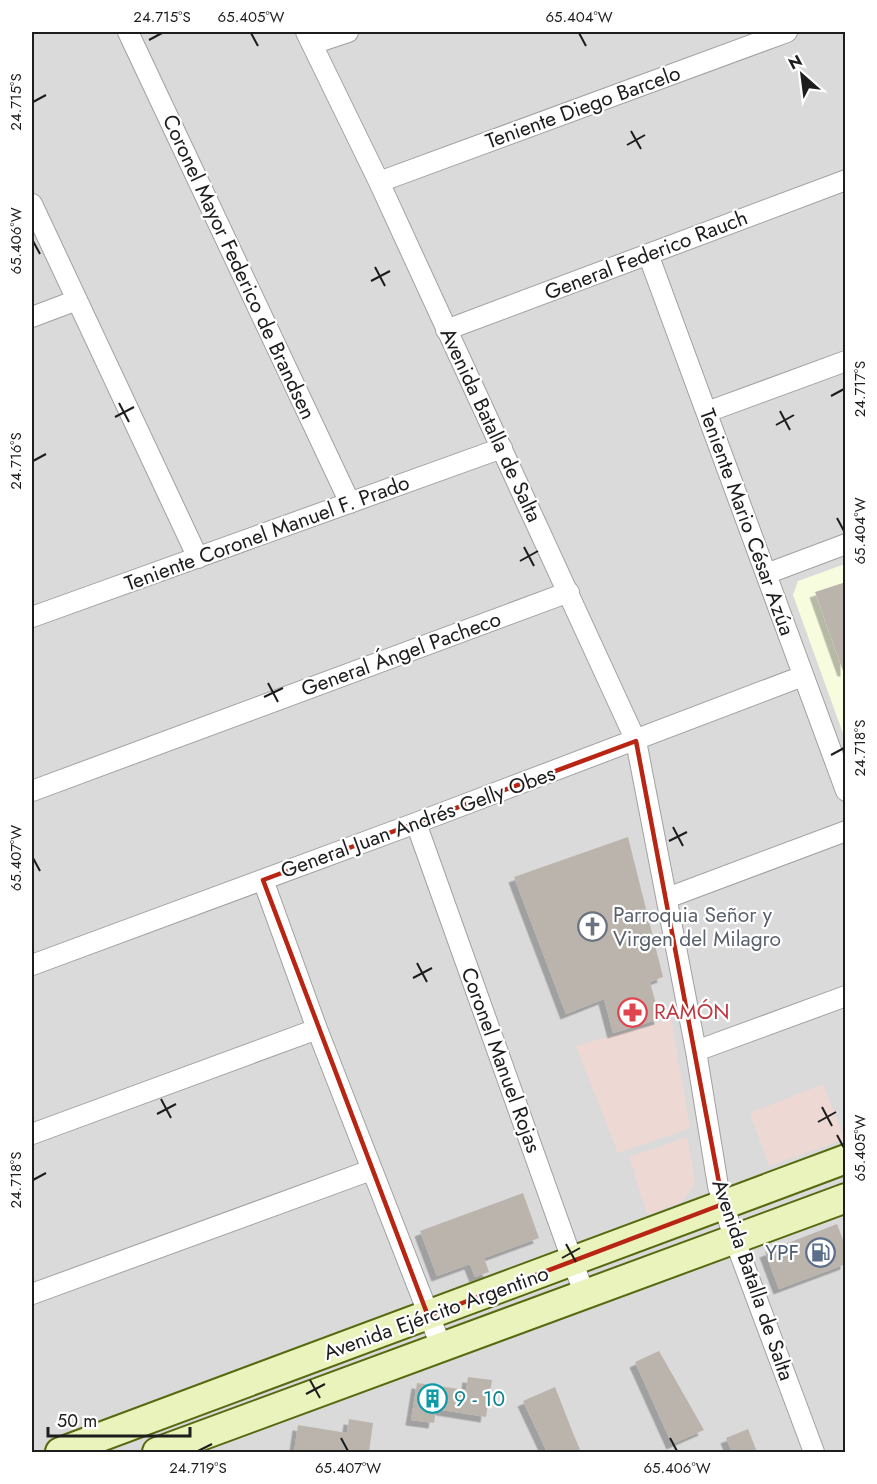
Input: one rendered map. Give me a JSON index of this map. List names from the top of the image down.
{
  "streets": {
    "street": [
      "Teniente Diego Barcelo",
      "General Federico Rauch",
      "Coronel Mayor Federico de Brandsen",
      "Avenida Batalla de Salta",
      "Teniente Mario César Azúa",
      "Teniente Coronel Manuel F. Prado",
      "General Ángel Pacheco",
      "General Juan Andrés Gelly Obes",
      "Coronel Manuel Rojas",
      "Avenida Ejército Argentino"
    ]
  },
  "crossings": [
    ["Teniente Diego Barcelo", "Avenida Batalla de Salta"],
    ["General Federico Rauch", "Avenida Batalla de Salta"],
    ["General Federico Rauch", "Teniente Mario César Azúa"],
    ["Coronel Mayor Federico de Brandsen", "Teniente Coronel Manuel F. Prado"],
    ["Avenida Batalla de Salta", "Teniente Coronel Manuel F. Prado"],
    ["Avenida Batalla de Salta", "General Ángel Pacheco"],
    ["Avenida Batalla de Salta", "General Juan Andrés Gelly Obes"],
    ["Avenida Batalla de Salta", "Avenida Ejército Argentino"],
    ["Teniente Mario César Azúa", "General Juan Andrés Gelly Obes"],
    ["General Juan Andrés Gelly Obes", "Coronel Manuel Rojas"],
    ["Coronel Manuel Rojas", "Avenida Ejército Argentino"]
  ],
  "places": {
    "church": ["Parroquia Señor y Virgen del Milagro"],
    "pharmacy": ["RAMÓN"],
    "fuel station": ["YPF"],
    "building": ["9 - 10"]
  },
  "scale_bar": "50 m",
  "north": "top left",
  "coordinates": [
    "24.715°S",
    "65.405°W",
    "65.404°W",
    "65.406°W",
    "24.717°S",
    "24.716°S",
    "24.718°S",
    "65.407°W",
    "24.719°S"
  ]
}
